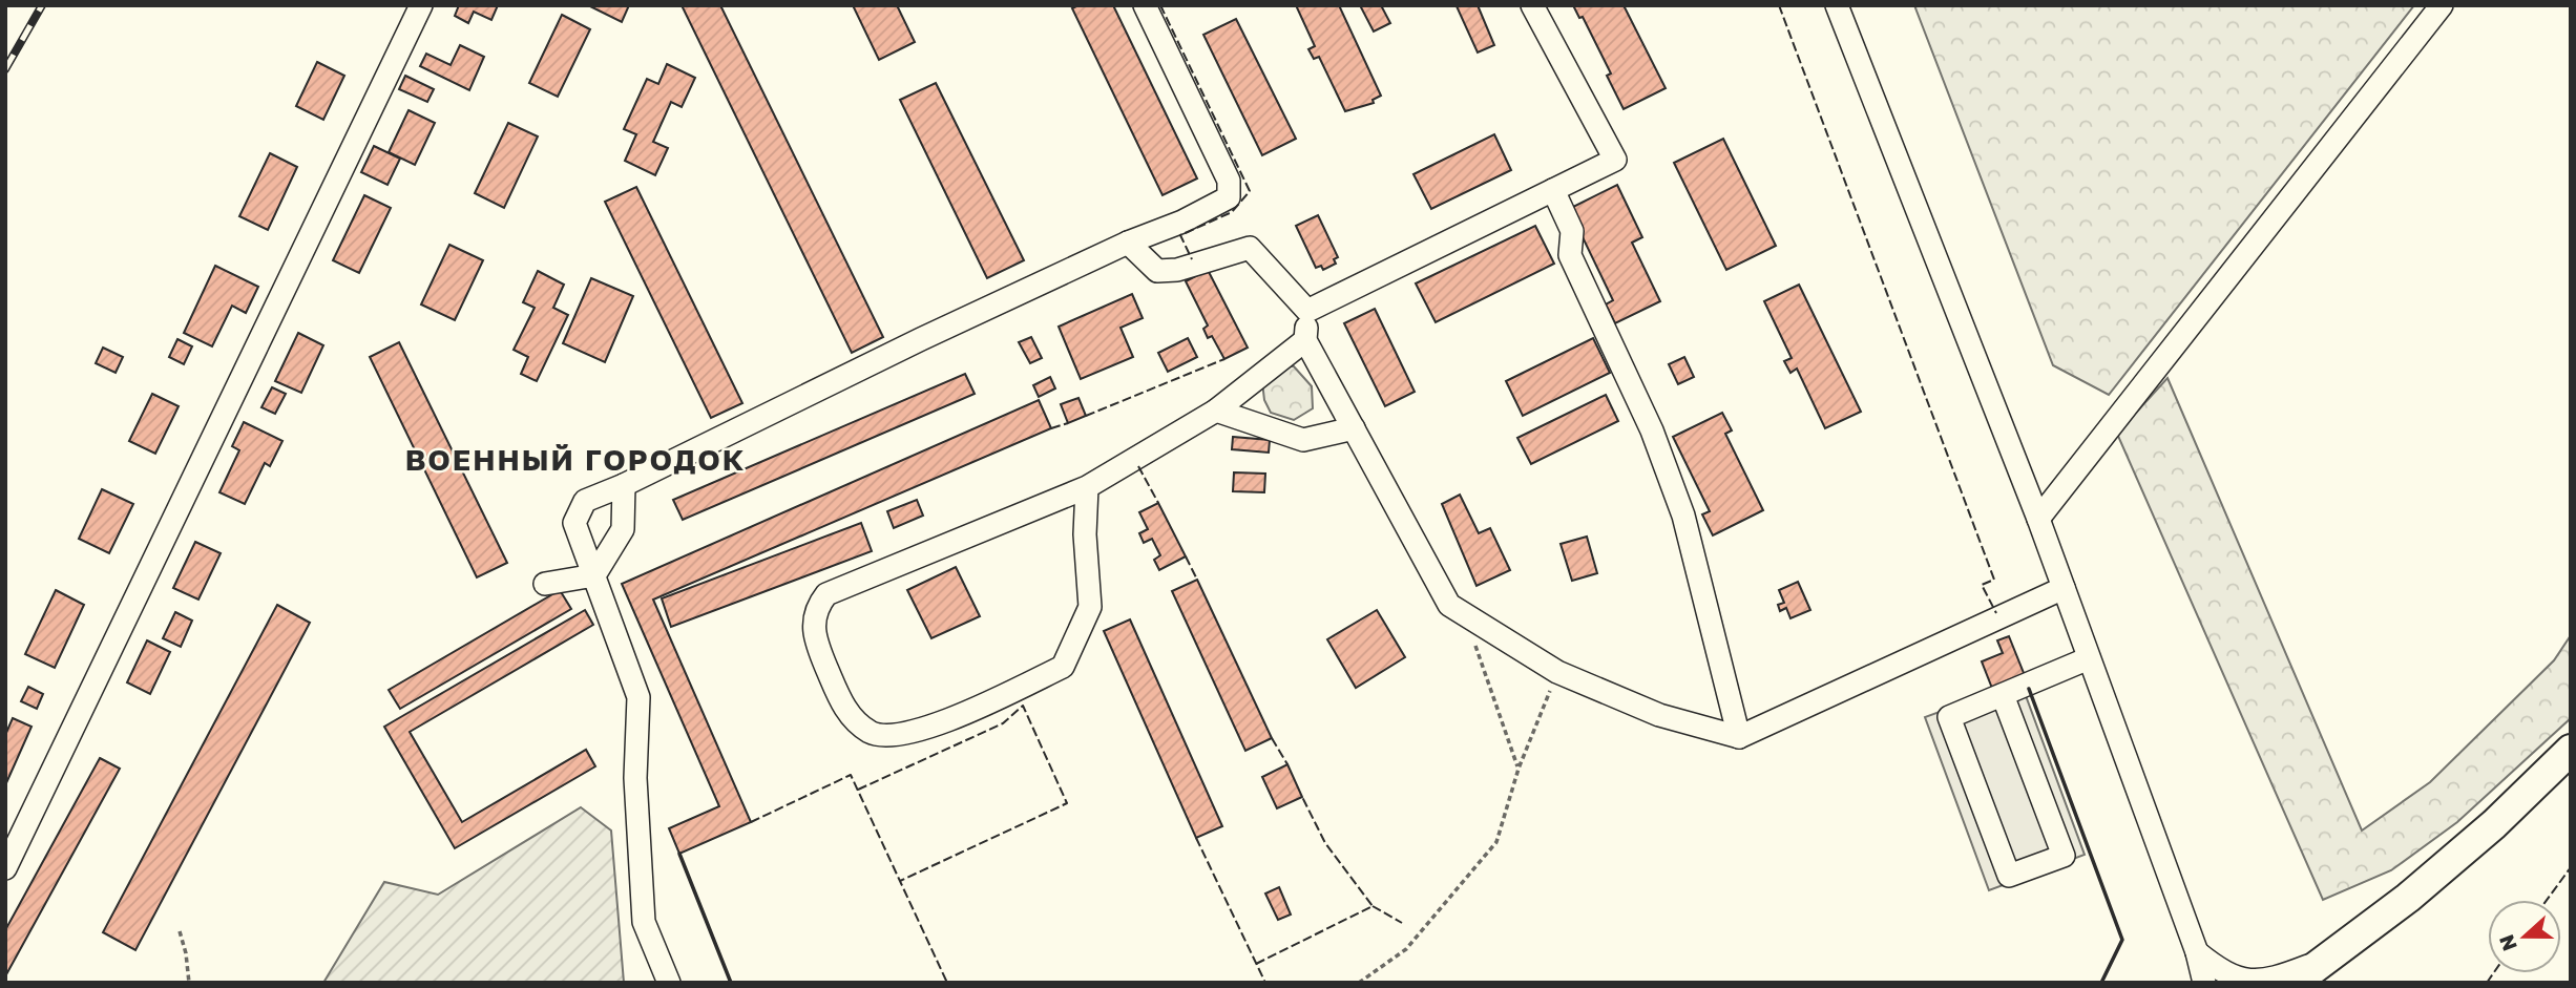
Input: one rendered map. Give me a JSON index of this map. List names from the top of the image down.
{
  "districts": ["ВОЕННЫЙ ГОРОДОК"],
  "north": "left"
}
